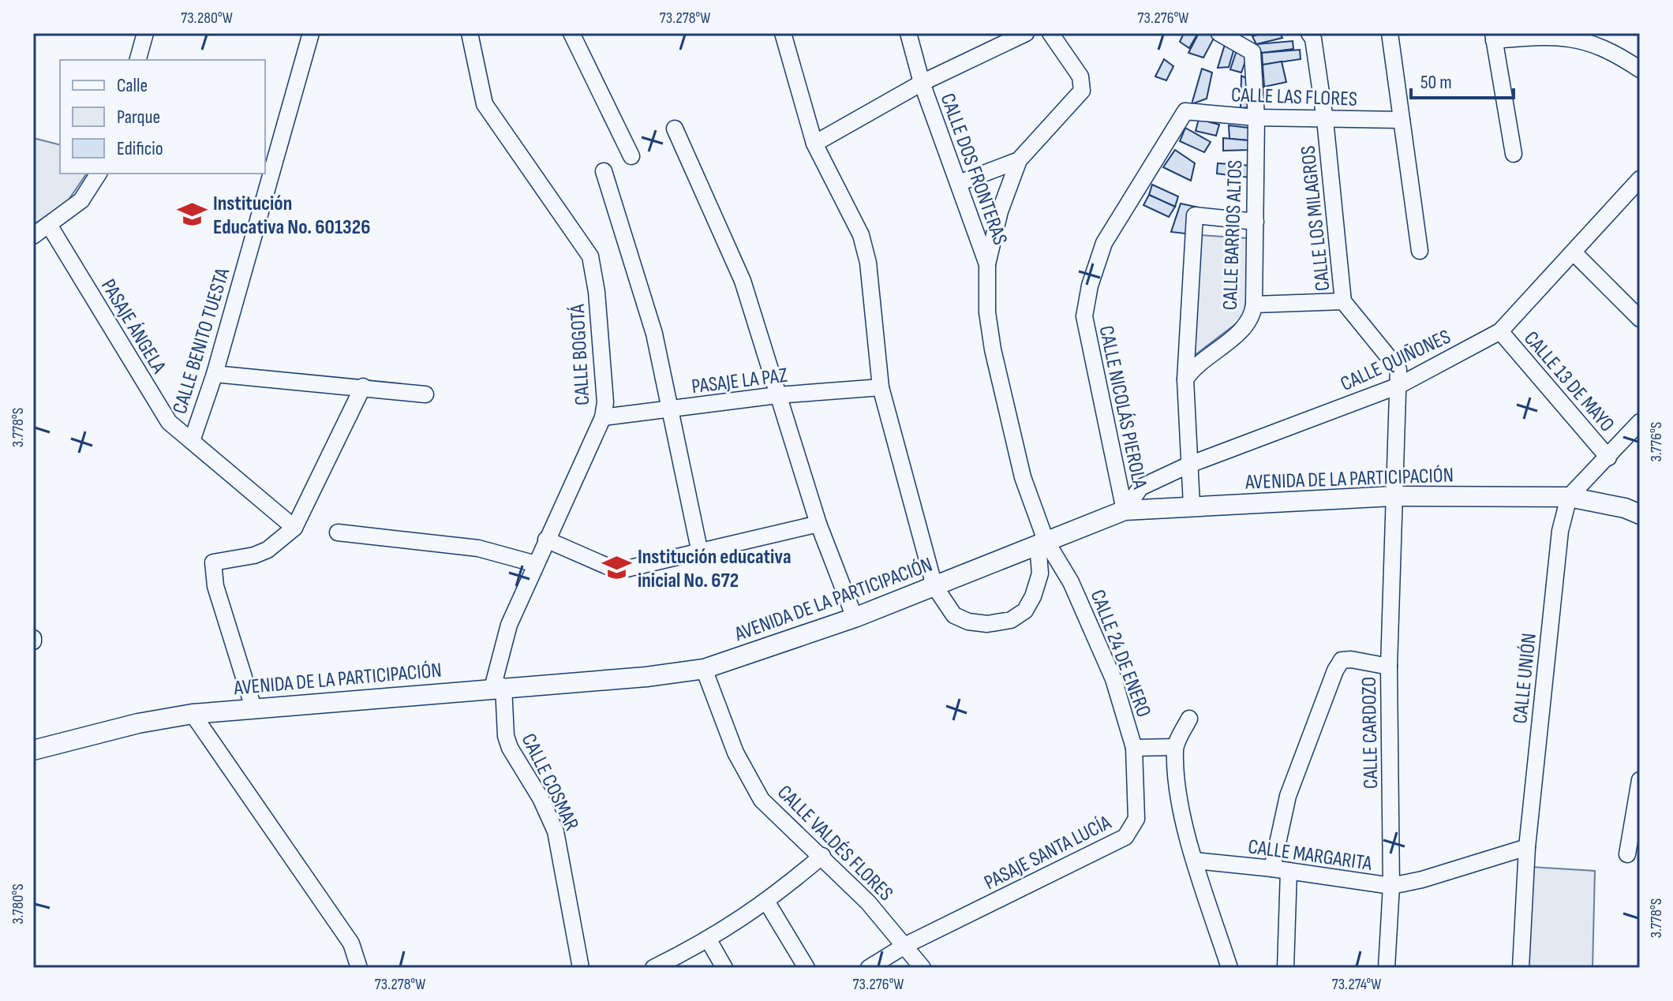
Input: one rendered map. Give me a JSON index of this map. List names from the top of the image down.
{
  "streets": {
    "main road": ["AVENIDA DE LA PARTICIPACIÓN"],
    "street": [
      "CALLE LAS FLORES",
      "CALLE DOS FRONTERAS",
      "CALLE LOS MILAGROS",
      "CALLE BARRIOS ALTOS",
      "PASAJE ÁNGELA",
      "CALLE BENITO TUESTA",
      "CALLE BOGOTÁ",
      "CALLE QUIÑONES",
      "PASAJE LA PAZ",
      "CALLE 13 DE MAYO",
      "CALLE NICOLÁS PIEROLA",
      "CALLE 24 DE ENERO",
      "CALLE UNIÓN",
      "CALLE CARDOZO",
      "CALLE COSMAR",
      "CALLE VALDÉS FLORES",
      "PASAJE SANTA LUCÍA",
      "CALLE MARGARITA"
    ]
  },
  "crossings": [
    ["CALLE LAS FLORES", "CALLE LOS MILAGROS"],
    ["CALLE LAS FLORES", "CALLE BARRIOS ALTOS"],
    ["CALLE LAS FLORES", "CALLE NICOLÁS PIEROLA"],
    ["CALLE DOS FRONTERAS", "AVENIDA DE LA PARTICIPACIÓN"],
    ["CALLE DOS FRONTERAS", "CALLE 24 DE ENERO"],
    ["CALLE LOS MILAGROS", "CALLE QUIÑONES"],
    ["CALLE LOS MILAGROS", "AVENIDA DE LA PARTICIPACIÓN"],
    ["CALLE LOS MILAGROS", "CALLE CARDOZO"],
    ["PASAJE ÁNGELA", "CALLE BENITO TUESTA"],
    ["CALLE BOGOTÁ", "PASAJE LA PAZ"],
    ["CALLE BOGOTÁ", "AVENIDA DE LA PARTICIPACIÓN"],
    ["CALLE BOGOTÁ", "CALLE COSMAR"],
    ["CALLE QUIÑONES", "CALLE 13 DE MAYO"],
    ["CALLE QUIÑONES", "CALLE NICOLÁS PIEROLA"],
    ["CALLE QUIÑONES", "AVENIDA DE LA PARTICIPACIÓN"],
    ["CALLE NICOLÁS PIEROLA", "AVENIDA DE LA PARTICIPACIÓN"],
    ["AVENIDA DE LA PARTICIPACIÓN", "CALLE 24 DE ENERO"],
    ["AVENIDA DE LA PARTICIPACIÓN", "CALLE UNIÓN"],
    ["AVENIDA DE LA PARTICIPACIÓN", "CALLE CARDOZO"],
    ["AVENIDA DE LA PARTICIPACIÓN", "CALLE COSMAR"],
    ["AVENIDA DE LA PARTICIPACIÓN", "CALLE VALDÉS FLORES"],
    ["CALLE 24 DE ENERO", "PASAJE SANTA LUCÍA"],
    ["CALLE UNIÓN", "CALLE MARGARITA"],
    ["CALLE CARDOZO", "CALLE MARGARITA"],
    ["CALLE VALDÉS FLORES", "PASAJE SANTA LUCÍA"]
  ],
  "places": {
    "school or university": ["Institución Educativa No. 601326", "Institución educativa inicial No. 672"]
  },
  "legend": ["Calle", "Parque", "Edificio"],
  "scale_bar": "50 m",
  "coordinates": [
    "73.280°W",
    "73.278°W",
    "73.276°W",
    "3.778°S",
    "3.776°S",
    "3.780°S",
    "73.274°W"
  ]
}
